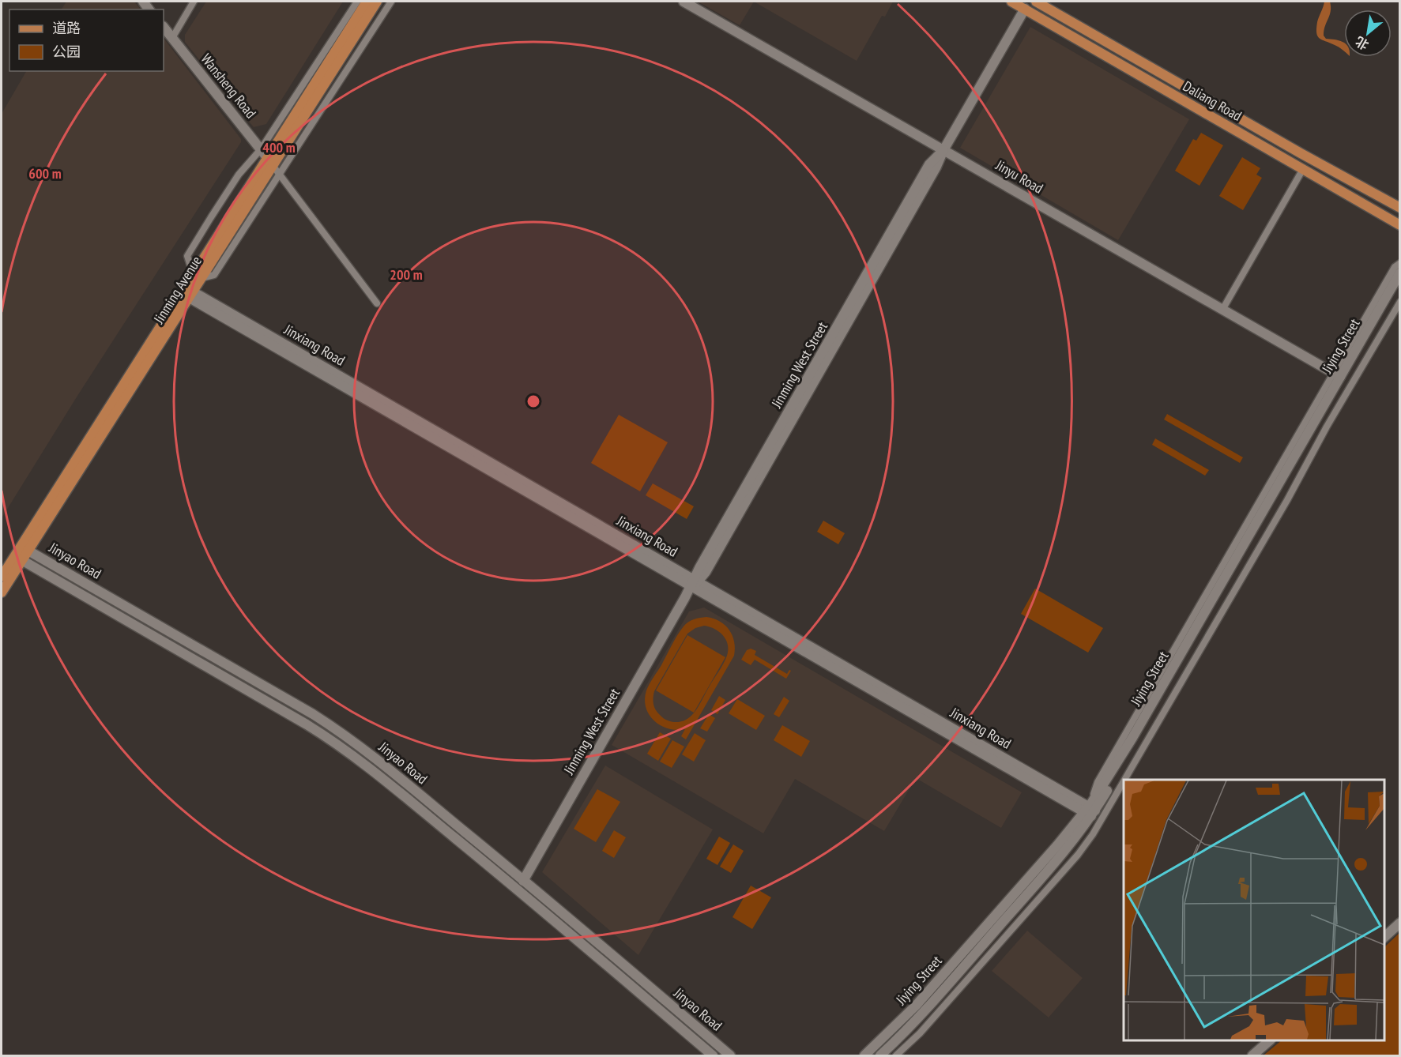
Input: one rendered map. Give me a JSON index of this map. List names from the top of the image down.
{
  "streets": {
    "main road": ["Daliang Road", "Jinming Avenue"],
    "street": [
      "Wansheng Road",
      "Jinyu Road",
      "Jinxiang Road",
      "Jiying Street",
      "Jinming West Street",
      "Jinyao Road"
    ]
  },
  "crossings": [
    ["Wansheng Road", "Jinming Avenue"],
    ["Daliang Road", "Jinming West Street"],
    ["Jinyu Road", "Jiying Street"],
    ["Jinyu Road", "Jinming West Street"],
    ["Jinming Avenue", "Jinxiang Road"],
    ["Jinming Avenue", "Jinyao Road"],
    ["Jinxiang Road", "Jiying Street"],
    ["Jinxiang Road", "Jinming West Street"],
    ["Jinming West Street", "Jinyao Road"]
  ],
  "legend": ["道路", "公园"],
  "north": "bottom left",
  "rings": ["400 m", "600 m", "200 m"]
}
